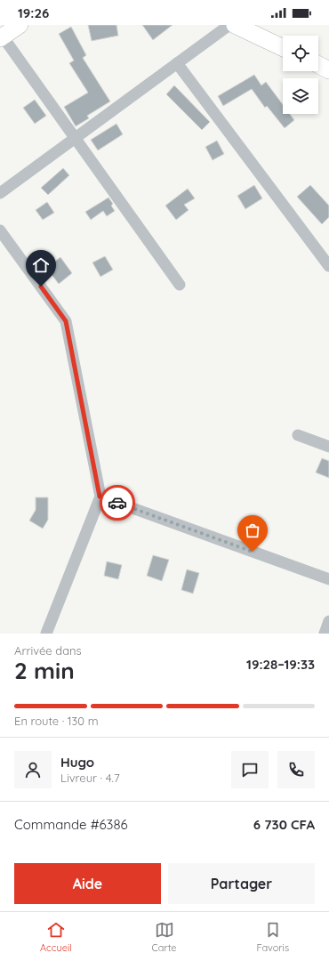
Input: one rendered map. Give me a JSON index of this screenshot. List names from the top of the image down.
{
  "page": {
    "status": "19:26",
    "heading": ["2 min", "Arrivée dans", "19:28–19:33"],
    "panel": [
      "Hugo",
      "Livreur · 4.7",
      "Commande #6386",
      "6 730 CFA"
    ],
    "bar": "En route · 130 m",
    "buttons": ["Aide", "Partager"],
    "tabs": ["Accueil", "Carte", "Favoris"]
  }
}
